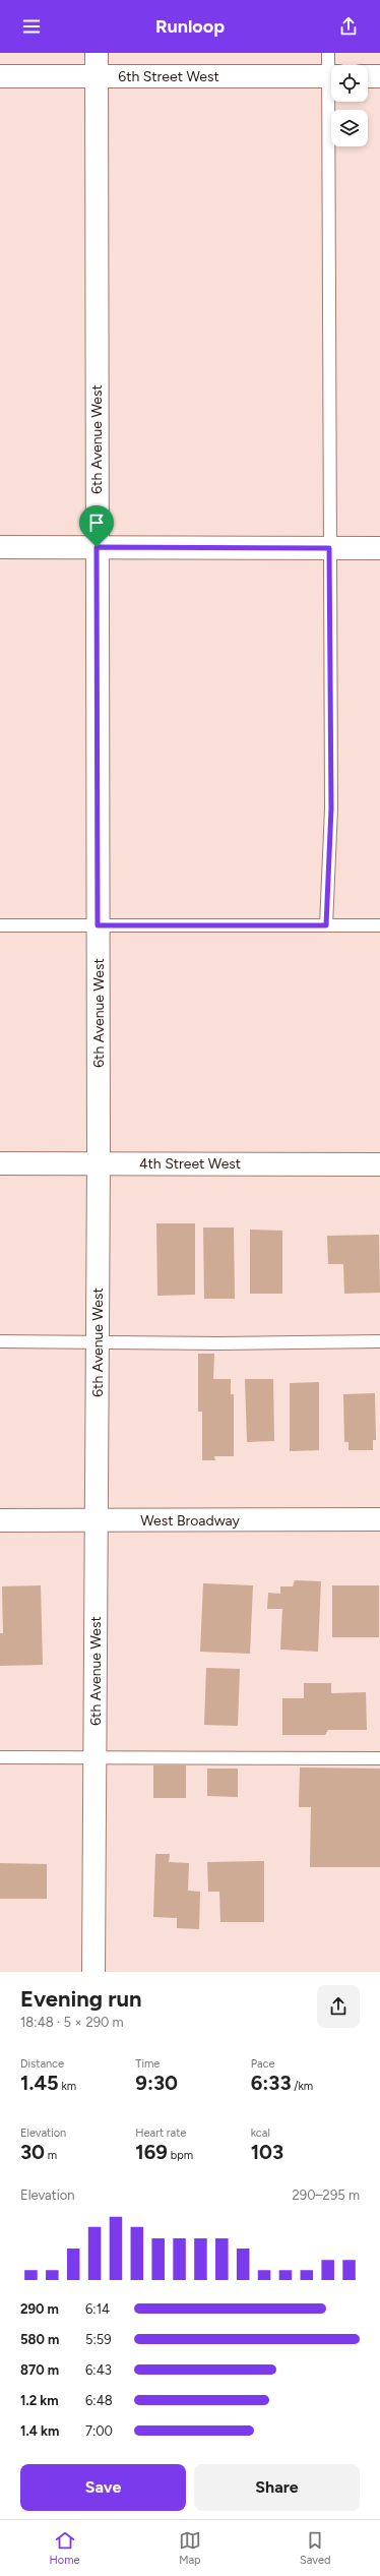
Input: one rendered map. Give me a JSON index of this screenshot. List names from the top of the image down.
{
  "streets": {
    "street": [
      "6th Street West",
      "6th Avenue West",
      "4th Street West",
      "West Broadway"
    ]
  },
  "crossings": [
    ["6th Street West", "6th Avenue West"],
    ["6th Avenue West", "4th Street West"],
    ["6th Avenue West", "West Broadway"]
  ],
  "page": {
    "header": "Runloop",
    "heading": ["Evening run", "18:48 · 5 × 290 m"],
    "stats": [
      ["Distance", "1.45 km"],
      ["Time", "9:30"],
      ["Pace", "6:33 /km"],
      ["Elevation", "30 m"],
      ["Heart rate", "169 bpm"],
      ["kcal", "103"]
    ],
    "chart": ["Elevation", "290–295 m"],
    "list": [
      {
        "name": "290 m",
        "note": "6:14"
      },
      {
        "name": "580 m",
        "note": "5:59"
      },
      {
        "name": "870 m",
        "note": "6:43"
      },
      {
        "name": "1.2 km",
        "note": "6:48"
      },
      {
        "name": "1.4 km",
        "note": "7:00"
      }
    ],
    "buttons": ["Save", "Share"],
    "tabs": ["Home", "Map", "Saved"]
  }
}
